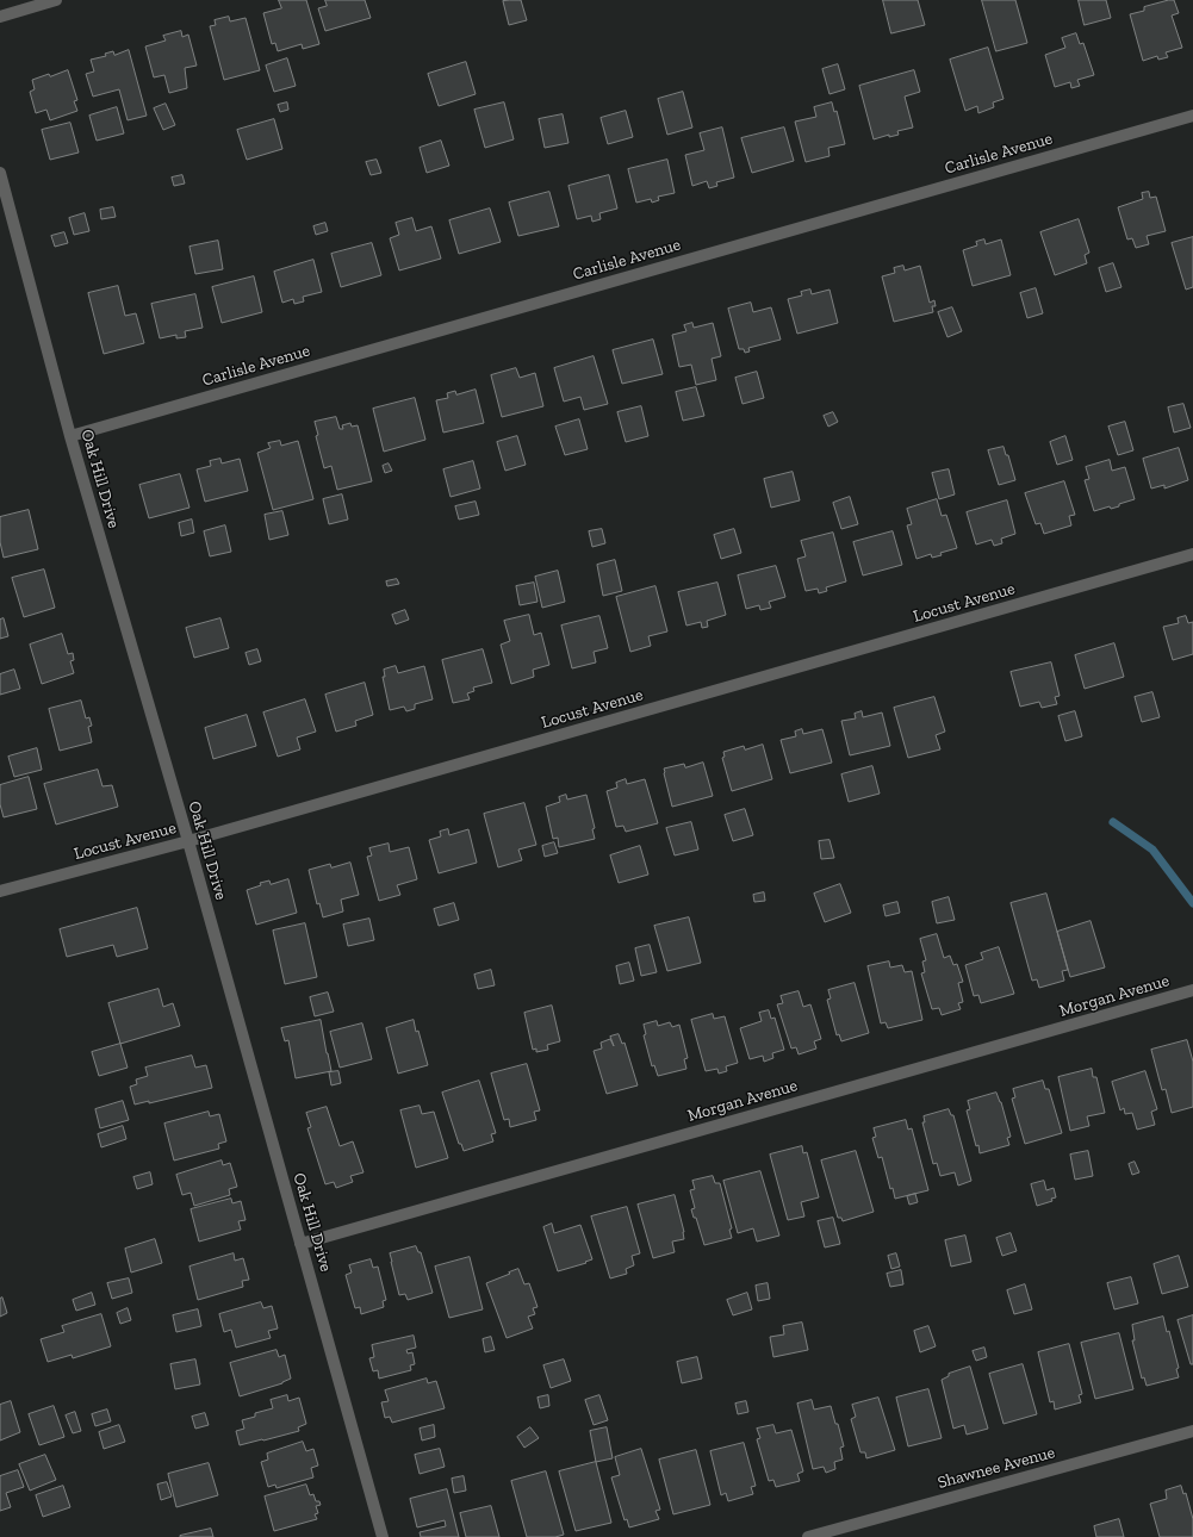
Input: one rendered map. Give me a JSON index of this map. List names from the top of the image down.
{
  "streets": {
    "street": [
      "Carlisle Avenue",
      "Oak Hill Drive",
      "Locust Avenue",
      "Morgan Avenue",
      "Shawnee Avenue"
    ]
  },
  "crossings": [
    ["Carlisle Avenue", "Oak Hill Drive"],
    ["Oak Hill Drive", "Locust Avenue"],
    ["Oak Hill Drive", "Morgan Avenue"]
  ]
}
